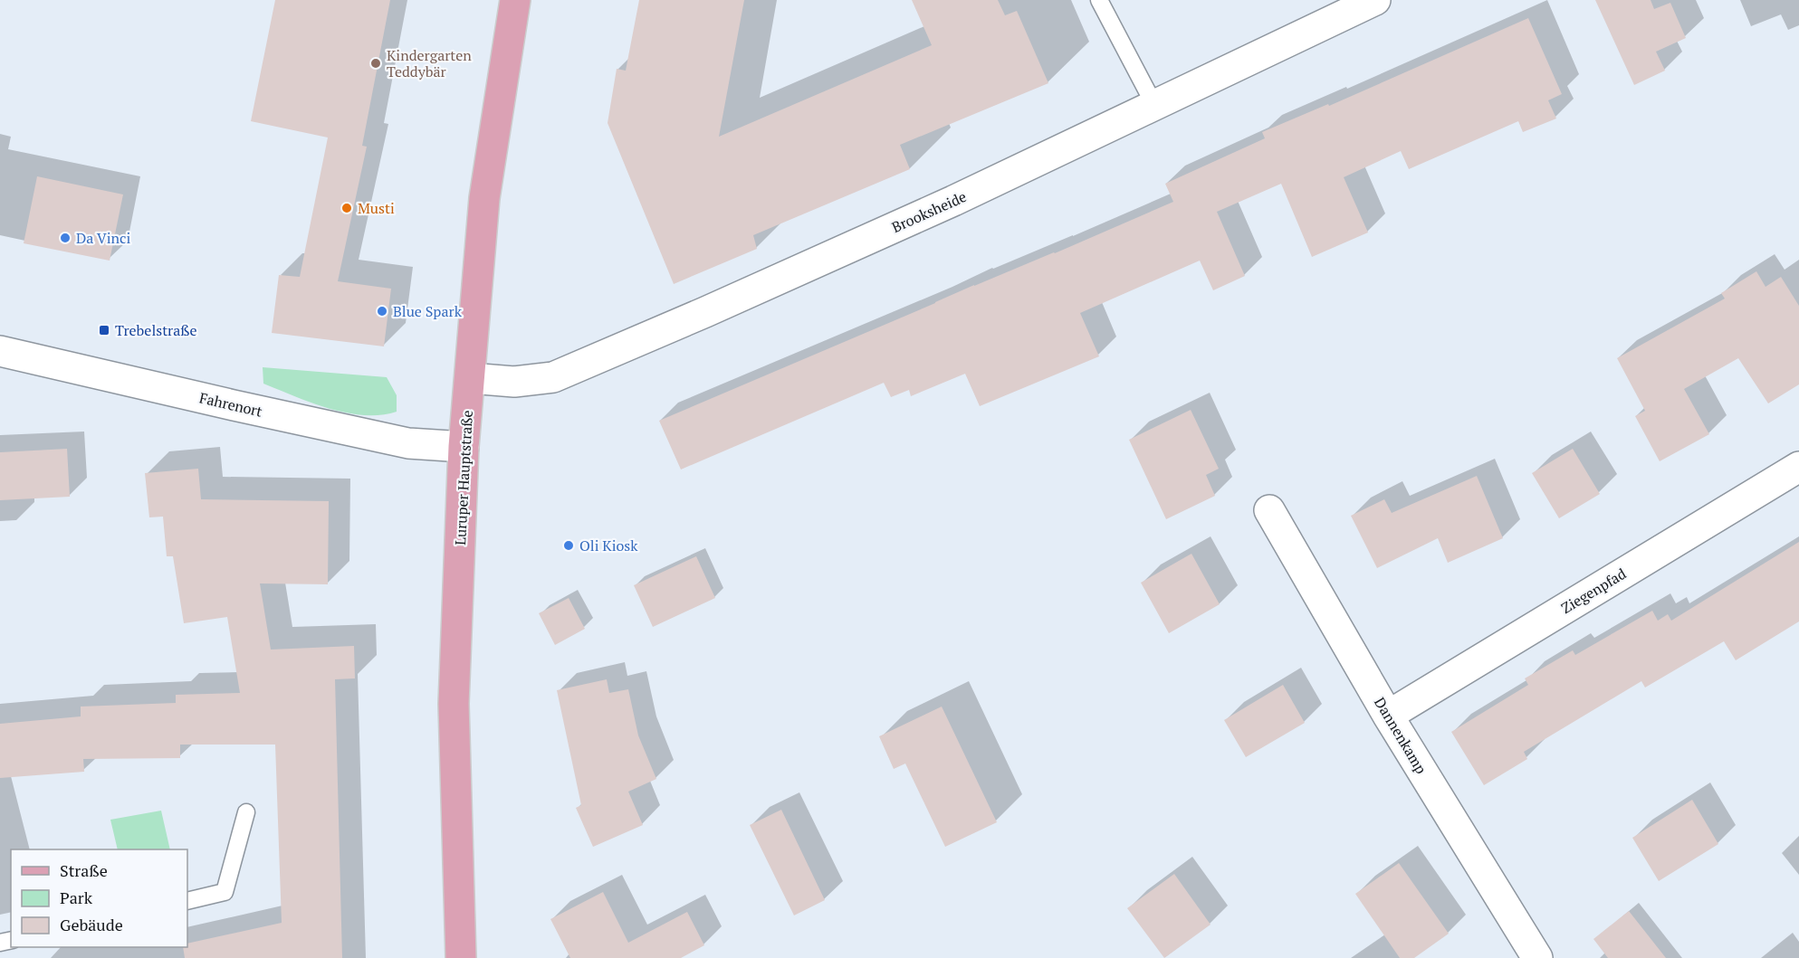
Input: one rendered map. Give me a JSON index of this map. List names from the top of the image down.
{
  "streets": {
    "main road": ["Luruper Hauptstraße"],
    "street": [
      "Brooksheide",
      "Fahrenort",
      "Ziegenpfad",
      "Dannenkamp"
    ]
  },
  "crossings": [
    ["Brooksheide", "Luruper Hauptstraße"],
    ["Fahrenort", "Luruper Hauptstraße"],
    ["Ziegenpfad", "Dannenkamp"]
  ],
  "places": {
    "other": [
      "Kindergarten Teddybär",
      "Musti",
      "Da Vinci",
      "Blue Spark",
      "Oli Kiosk"
    ],
    "transit": ["Trebelstraße"]
  },
  "legend": ["Straße", "Park", "Gebäude"]
}
